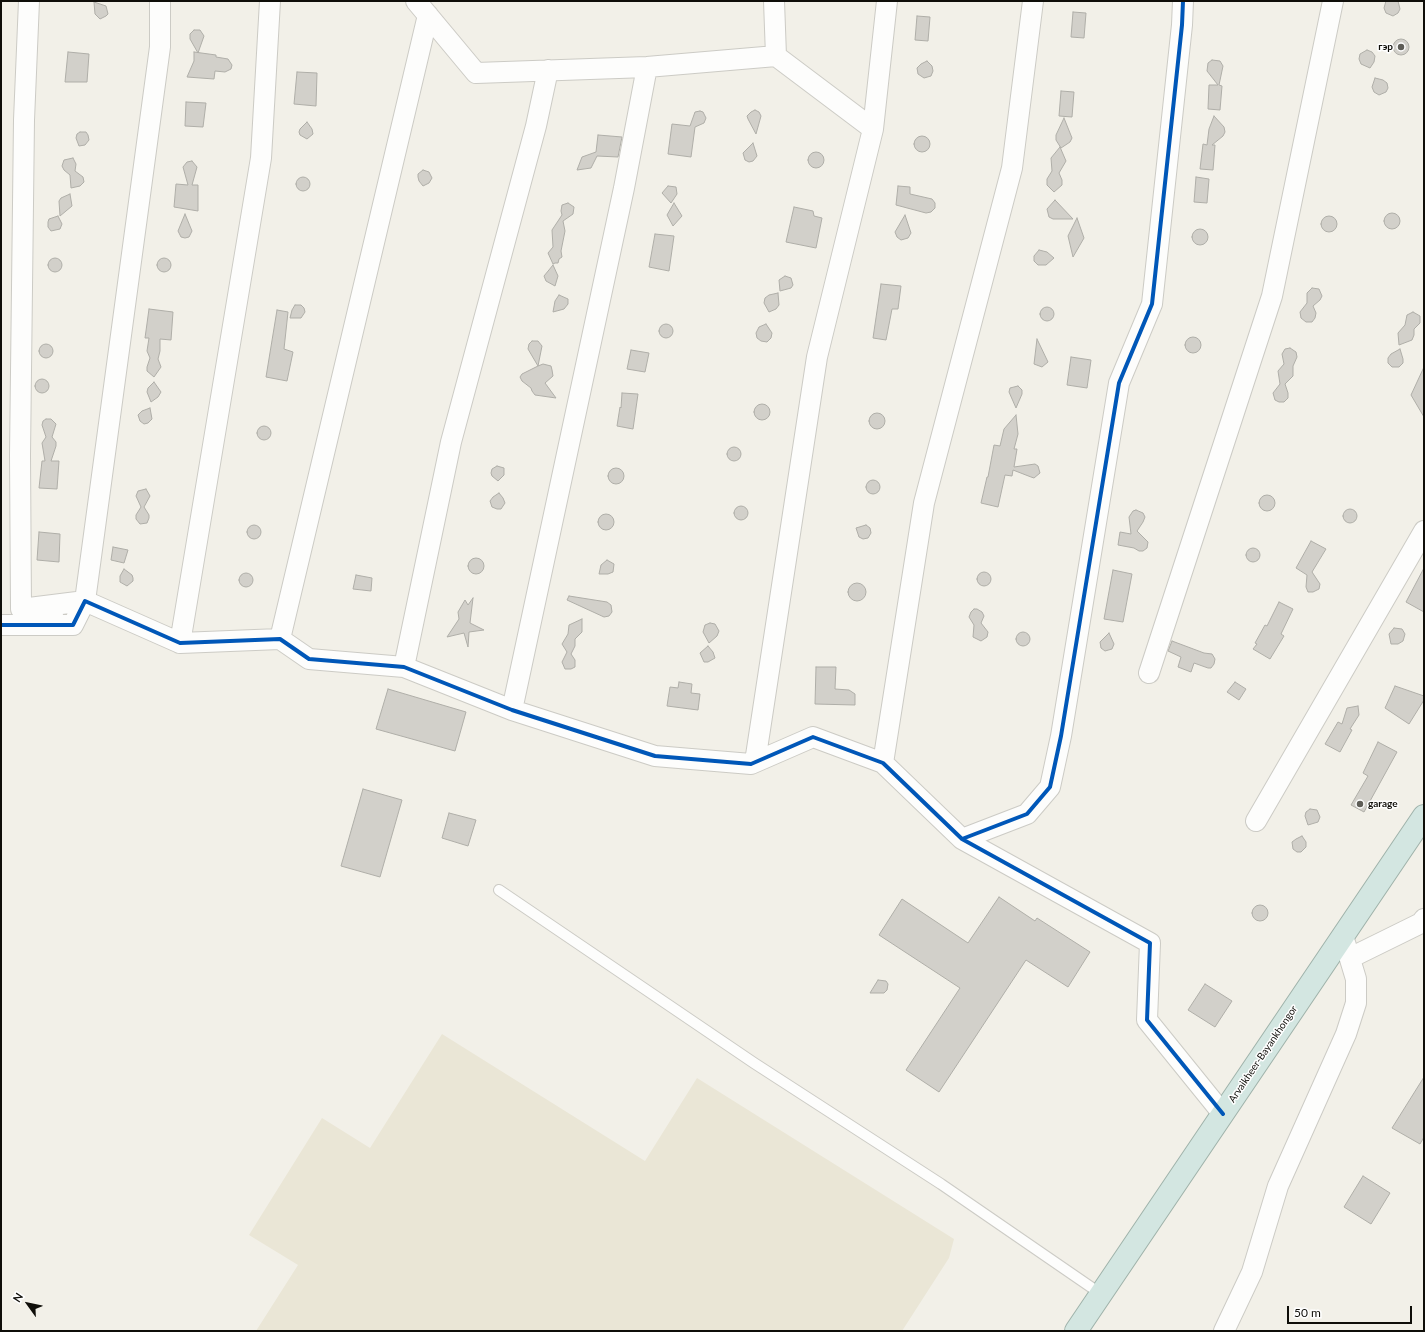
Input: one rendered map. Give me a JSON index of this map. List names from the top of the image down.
{
  "streets": {
    "highway": ["Arvaikheer-Bayankhongor"]
  },
  "places": ["гэр", "garage"],
  "scale_bar": "50 m",
  "north": "top left"
}
